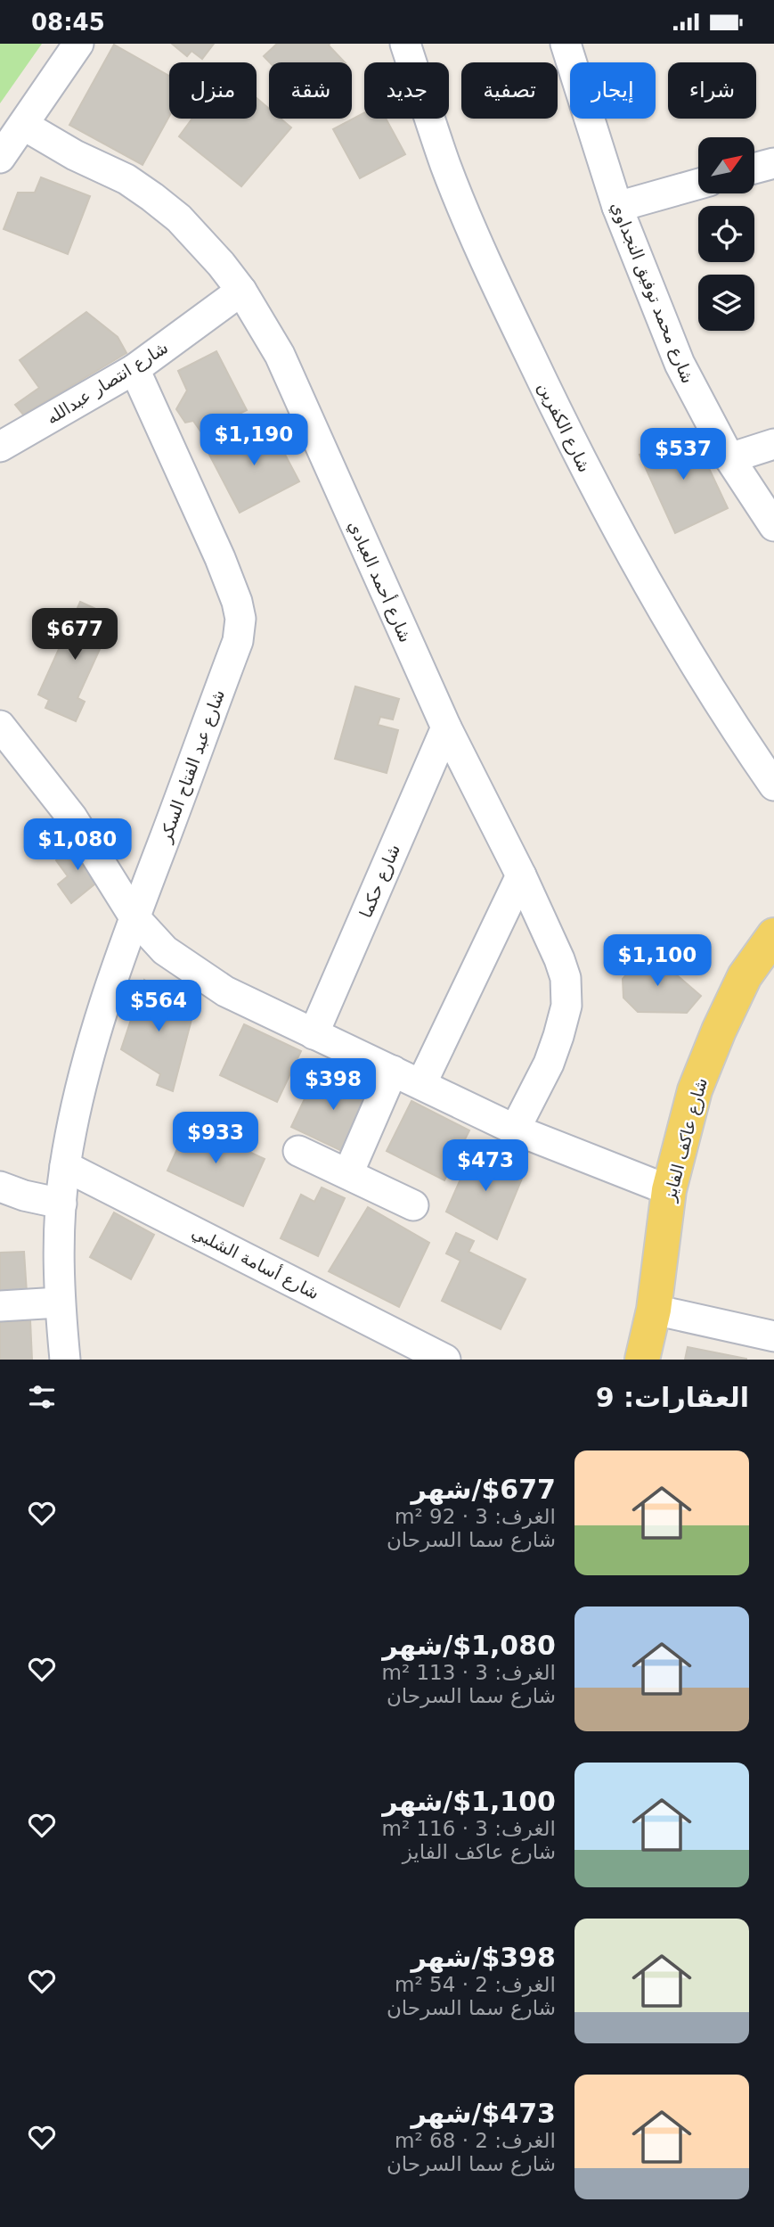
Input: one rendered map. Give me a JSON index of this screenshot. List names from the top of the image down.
{
  "streets": {
    "main road": ["شارع عاكف الفايز"],
    "street": [
      "شارع محمد توفيق النجداوي",
      "شارع انتصار عبدالله",
      "شارع الكفرين",
      "شارع أحمد العبادي",
      "شارع عبد الفتاح السكر",
      "شارع حكما",
      "شارع أسامة الشلبي"
    ]
  },
  "crossings": [
    ["شارع انتصار عبدالله", "شارع أحمد العبادي"],
    ["شارع انتصار عبدالله", "شارع عبد الفتاح السكر"],
    ["شارع أحمد العبادي", "شارع حكما"],
    ["شارع عبد الفتاح السكر", "شارع أسامة الشلبي"]
  ],
  "north": "top right",
  "page": {
    "status": "08:45",
    "chip": [
      "شراء",
      "إيجار",
      "تصفية",
      "جديد",
      "شقة",
      "منزل"
    ],
    "price": [
      "$1,190",
      "$537",
      "$677",
      "$1,080",
      "$1,100",
      "$564",
      "$398",
      "$933",
      "$473"
    ],
    "heading": "العقارات: 9",
    "list": [
      {
        "name": "$677/شهر",
        "note": "الغرف: 3 · 92 m² · شارع سما السرحان"
      },
      {
        "name": "$1,080/شهر",
        "note": "الغرف: 3 · 113 m² · شارع سما السرحان"
      },
      {
        "name": "$1,100/شهر",
        "note": "الغرف: 3 · 116 m² · شارع عاكف الفايز"
      },
      {
        "name": "$398/شهر",
        "note": "الغرف: 2 · 54 m² · شارع سما السرحان"
      },
      {
        "name": "$473/شهر",
        "note": "الغرف: 2 · 68 m² · شارع سما السرحان"
      }
    ]
  }
}
